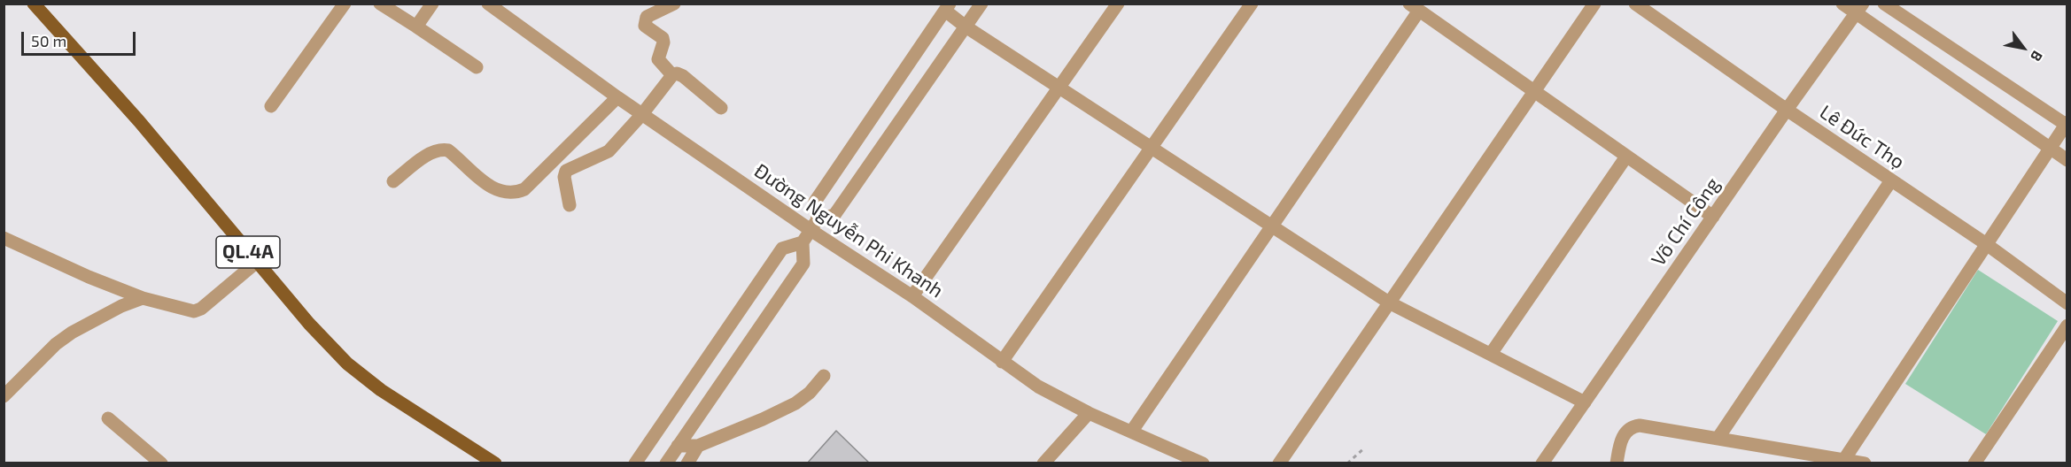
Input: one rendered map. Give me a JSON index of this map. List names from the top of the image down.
{
  "streets": {
    "main road": ["QL.4A"],
    "street": ["Lê Đức Thọ", "Võ Chí Công", "Đường Nguyễn Phi Khanh"]
  },
  "crossings": [
    ["Lê Đức Thọ", "Võ Chí Công"]
  ],
  "scale_bar": "50 m",
  "north": "bottom right"
}
